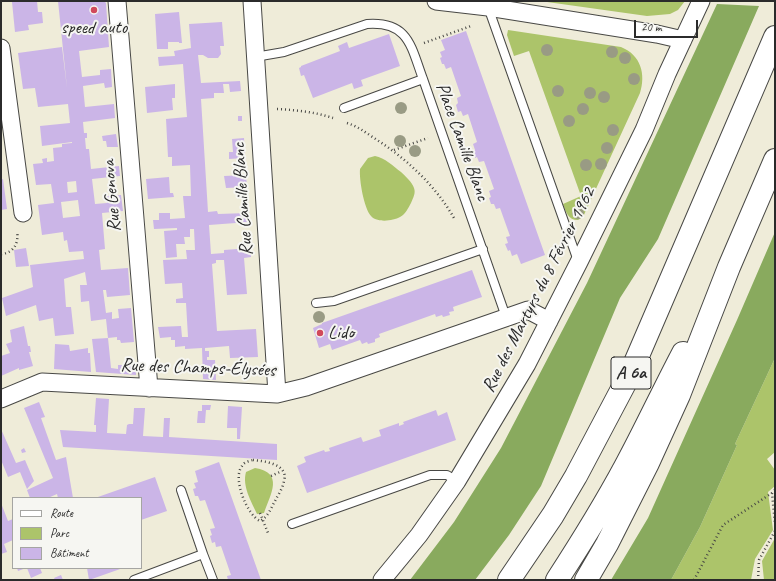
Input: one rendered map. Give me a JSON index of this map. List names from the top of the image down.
{
  "streets": {
    "highway": ["A 6a"],
    "street": [
      "Rue Genova",
      "Rue Camille Blanc",
      "Rue des Martyrs du 8 Février 1962",
      "Rue des Champs-Élysées"
    ],
    "lane": ["Place Camille Blanc"]
  },
  "crossings": [
    ["Place Camille Blanc", "Rue des Champs-Élysées"],
    ["Rue Genova", "Rue des Champs-Élysées"],
    ["Rue Camille Blanc", "Rue des Champs-Élysées"],
    ["Rue des Martyrs du 8 Février 1962", "Rue des Champs-Élysées"]
  ],
  "places": ["speed auto", "Lido"],
  "legend": ["Route", "Parc", "Bâtiment"],
  "scale_bar": "20 m"
}
